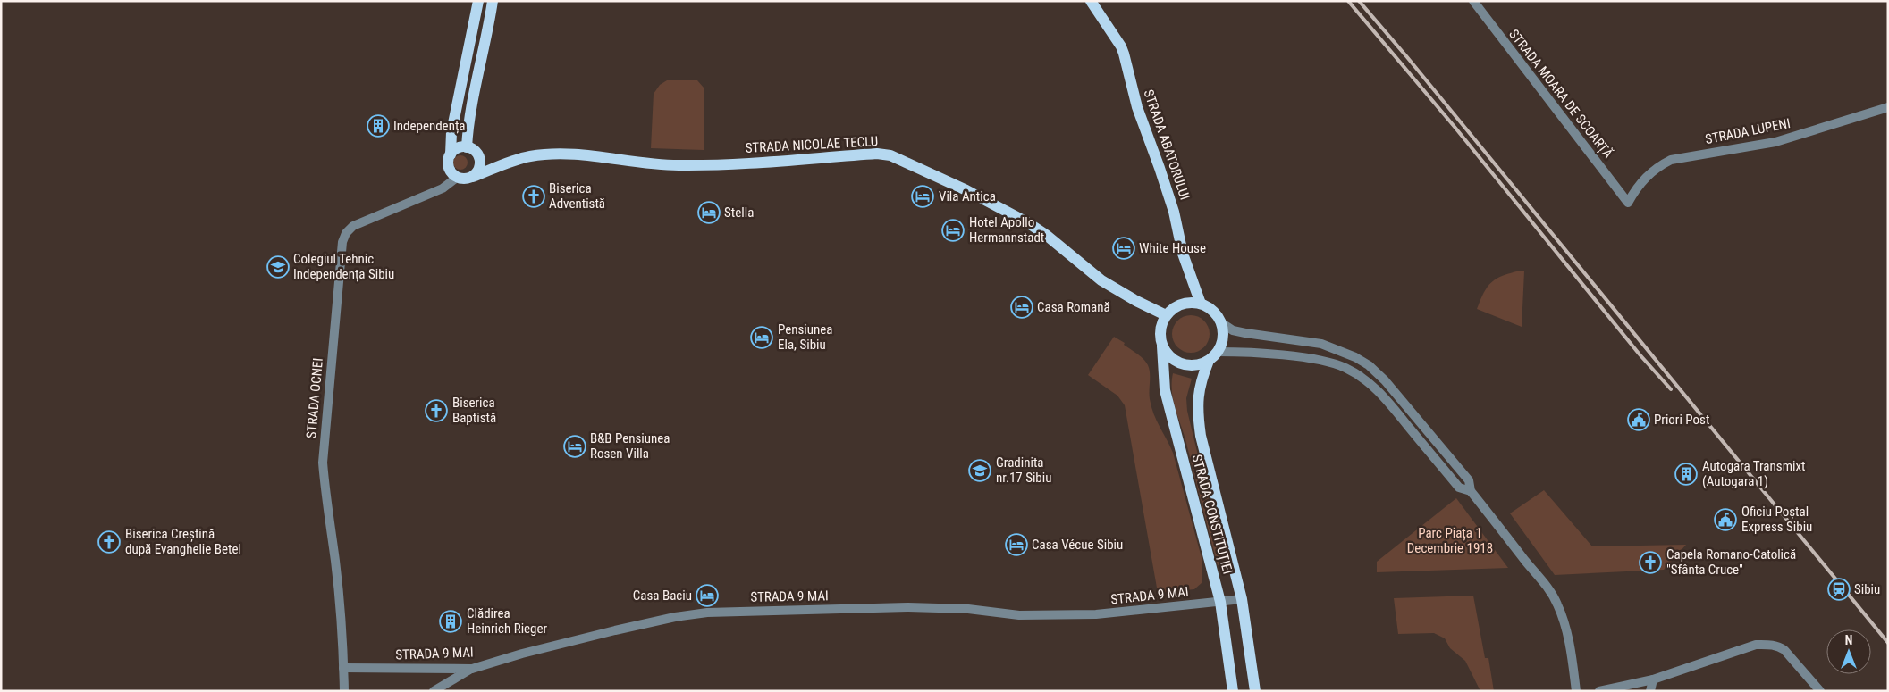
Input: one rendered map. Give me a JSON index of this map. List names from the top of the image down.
{
  "streets": {
    "main road": ["STRADA NICOLAE TECLU", "STRADA ABATORULUI", "STRADA CONSTITUȚIEI"],
    "street": [
      "STRADA MOARA DE SCOARȚĂ",
      "STRADA LUPENI",
      "STRADA OCNEI",
      "STRADA 9 MAI"
    ]
  },
  "crossings": [
    ["STRADA MOARA DE SCOARȚĂ", "STRADA LUPENI"],
    ["STRADA NICOLAE TECLU", "STRADA ABATORULUI"],
    ["STRADA NICOLAE TECLU", "STRADA OCNEI"],
    ["STRADA NICOLAE TECLU", "STRADA CONSTITUȚIEI"],
    ["STRADA ABATORULUI", "STRADA CONSTITUȚIEI"],
    ["STRADA OCNEI", "STRADA 9 MAI"],
    ["STRADA CONSTITUȚIEI", "STRADA 9 MAI"]
  ],
  "parks": ["Parc Piața 1 Decembrie 1918"],
  "places": {
    "building": ["Independența", "Autogara Transmixt (Autogara 1)", "Clădirea Heinrich Rieger"],
    "church": [
      "Biserica Adventistă",
      "Biserica Baptistă",
      "Biserica Creștină după Evanghelie Betel",
      "Capela Romano-Catolică \"Sfânta Cruce\""
    ],
    "hotel": [
      "Vila Antica",
      "Stella",
      "Hotel Apollo Hermannstadt",
      "White House",
      "Casa Romană",
      "Pensiunea Ela, Sibiu",
      "B&B Pensiunea Rosen Villa",
      "Casa Vécue Sibiu",
      "Casa Baciu"
    ],
    "school or university": ["Colegiul Tehnic Independența Sibiu", "Gradinita nr.17 Sibiu"],
    "public building": ["Priori Post", "Oficiu Poștal Express Sibiu"],
    "station": ["Sibiu"]
  },
  "north": "top"
}
